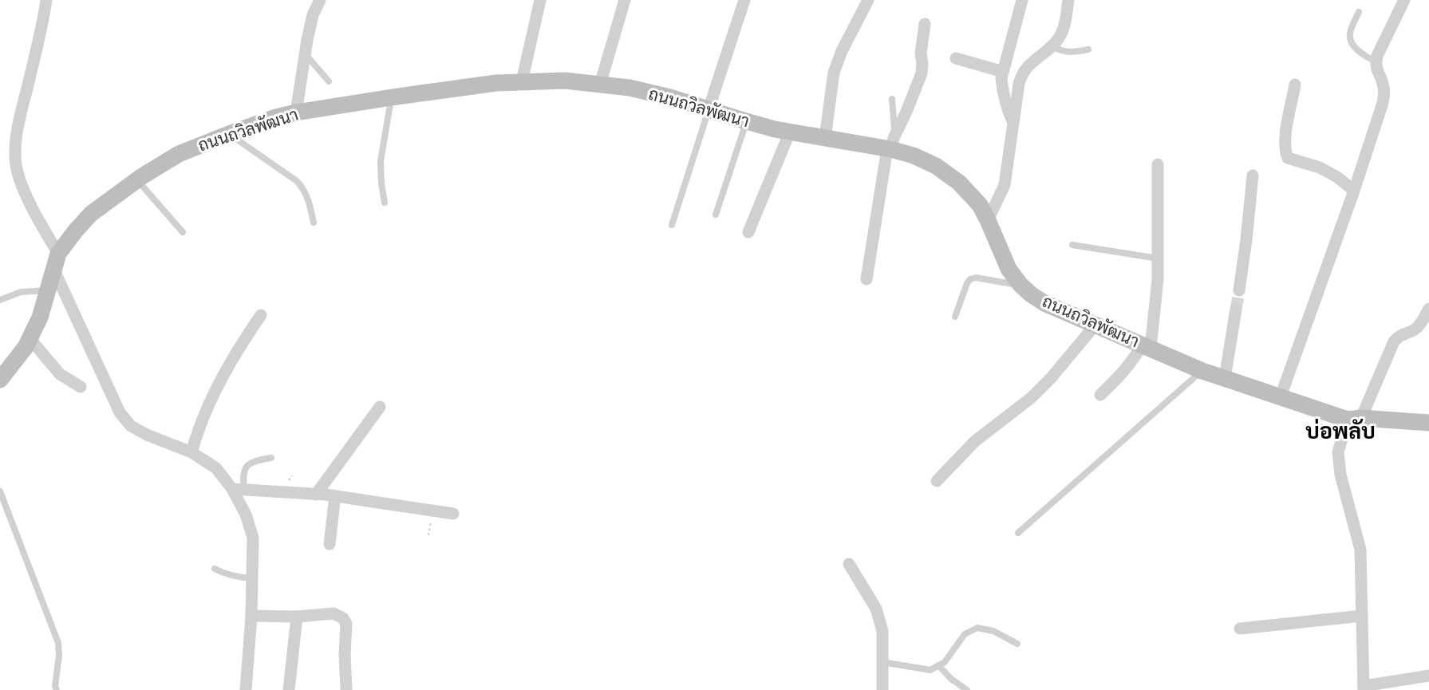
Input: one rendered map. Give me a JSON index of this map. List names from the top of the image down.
{
  "streets": {
    "street": ["ถนนถวิลพัฒนา"]
  },
  "districts": ["บ่อพลับ"]
}
